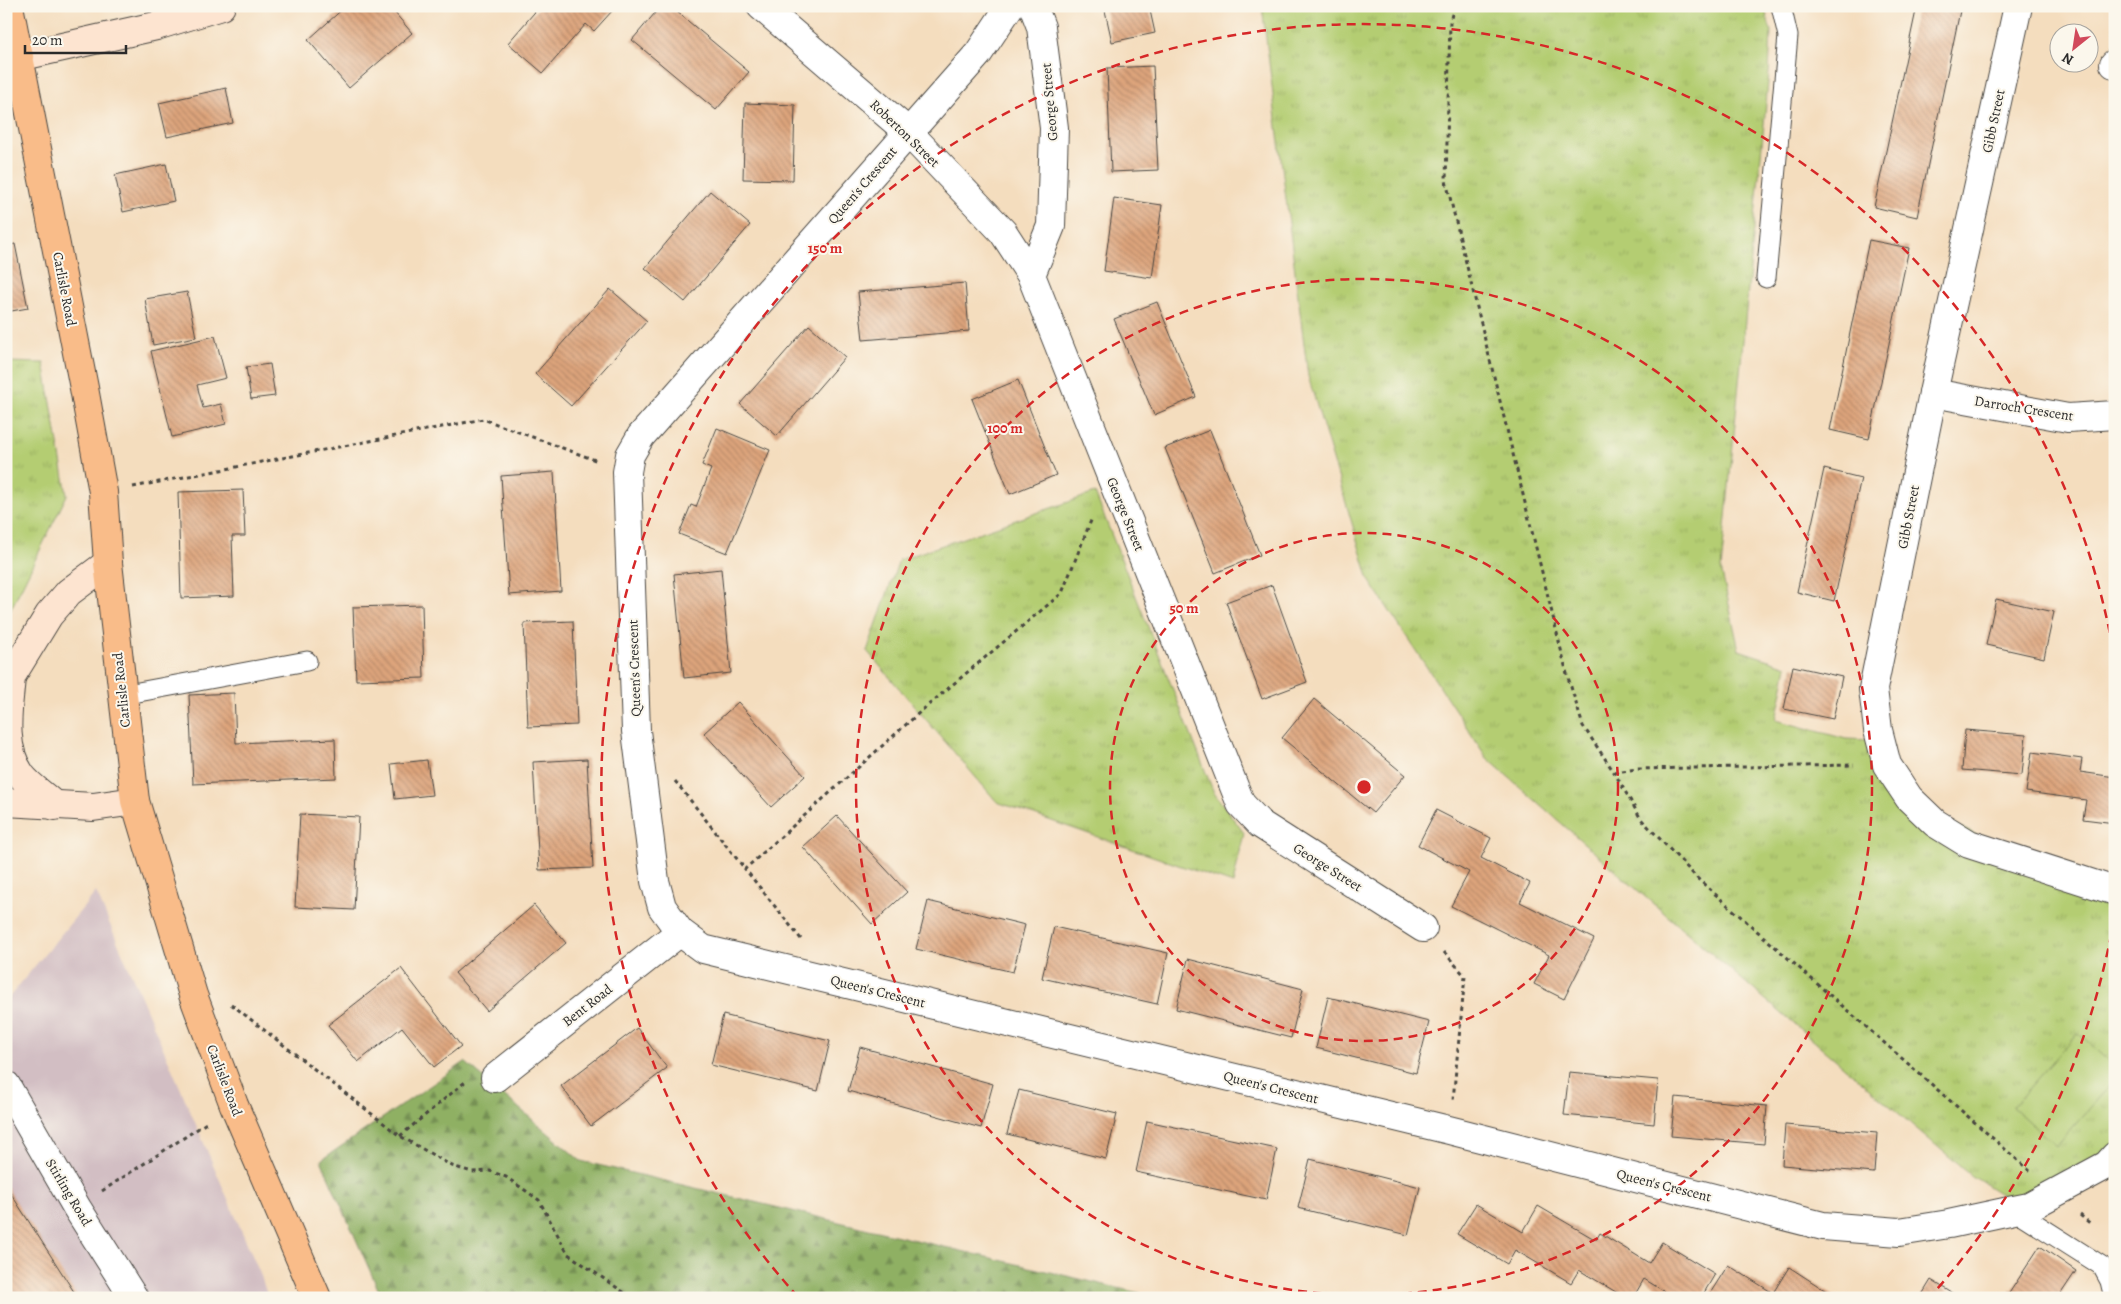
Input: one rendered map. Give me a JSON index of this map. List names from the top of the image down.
{
  "streets": {
    "main road": ["Carlisle Road"],
    "street": [
      "George Street",
      "Gibb Street",
      "Roberton Street",
      "Queen's Crescent",
      "Darroch Crescent",
      "Bent Road",
      "Stirling Road"
    ]
  },
  "crossings": [
    ["George Street", "Roberton Street"],
    ["Gibb Street", "Darroch Crescent"],
    ["Roberton Street", "Queen's Crescent"],
    ["Queen's Crescent", "Bent Road"]
  ],
  "scale_bar": "20 m",
  "north": "bottom left",
  "rings": ["150 m", "100 m", "50 m"]
}
